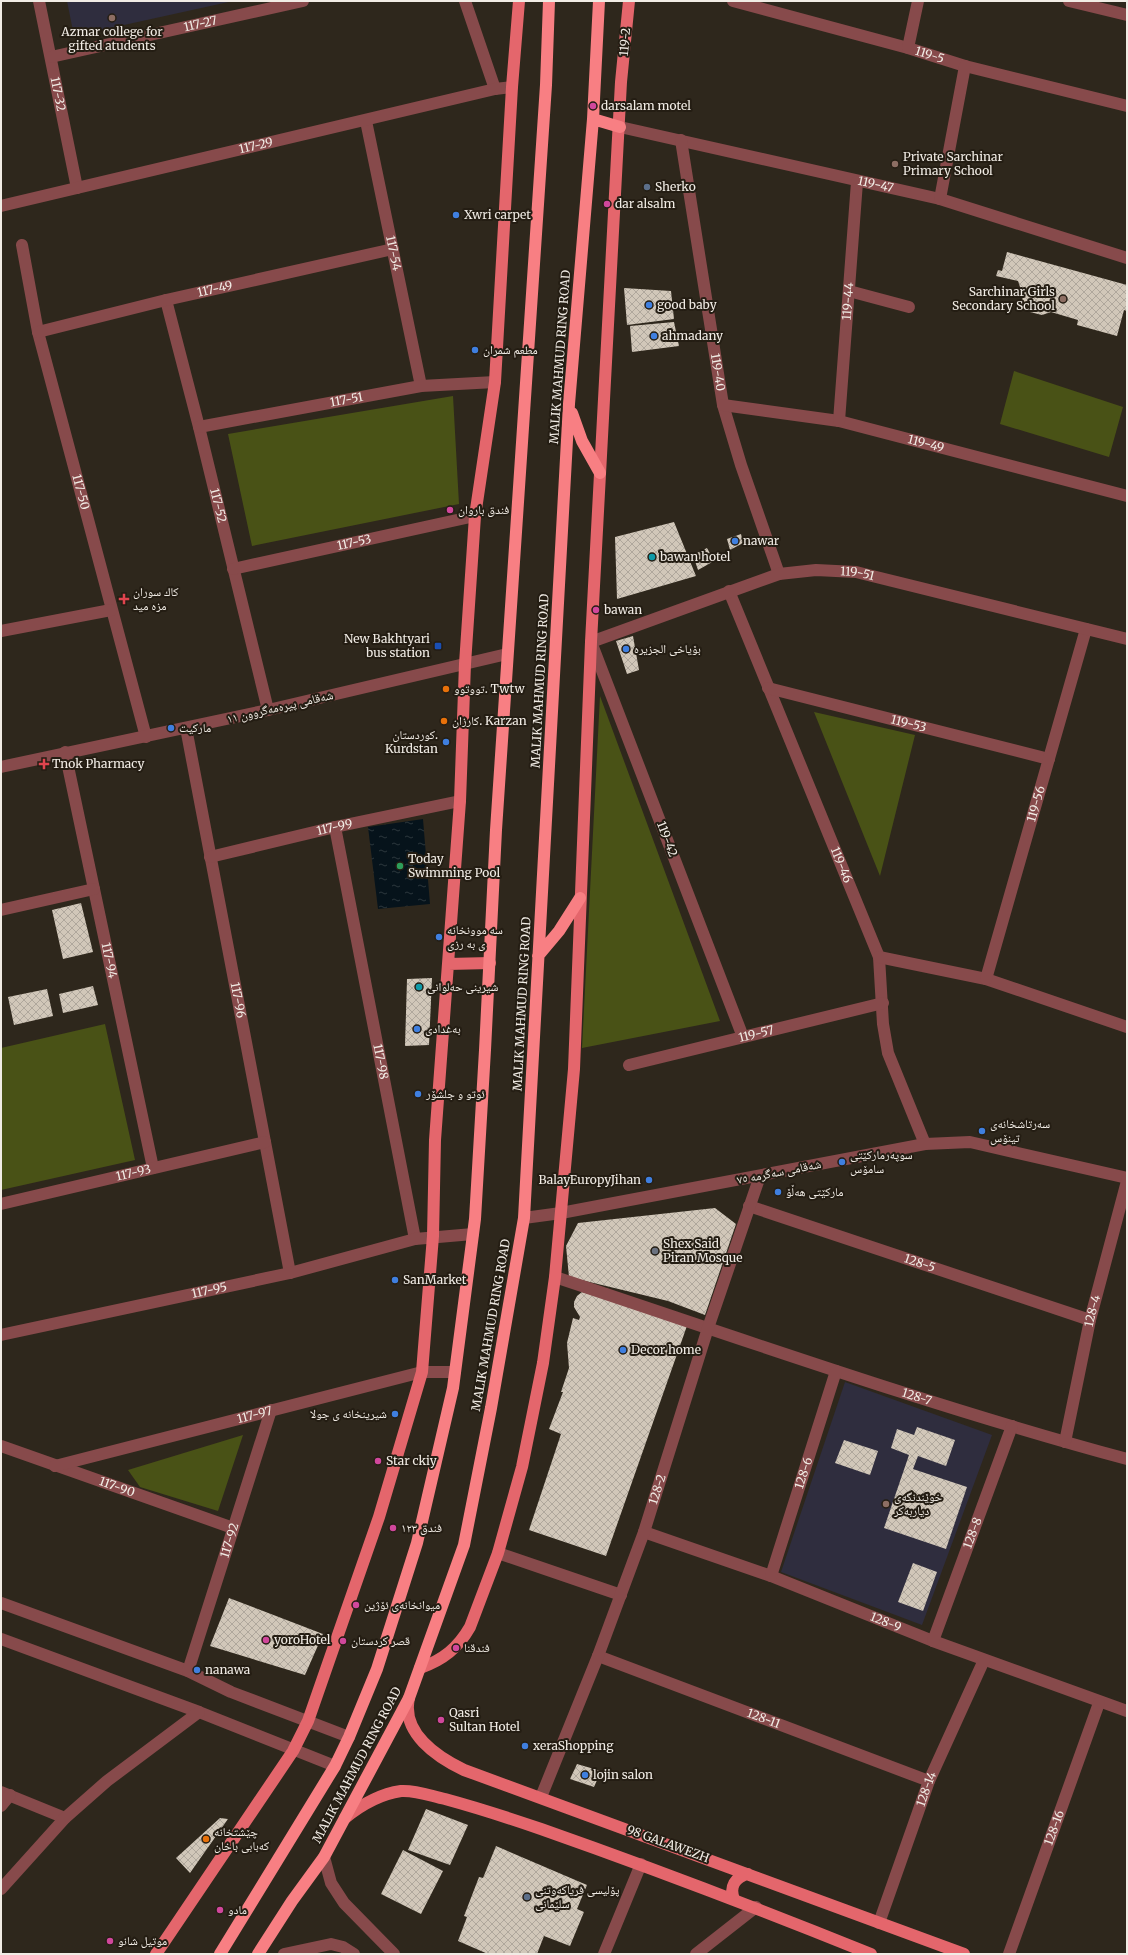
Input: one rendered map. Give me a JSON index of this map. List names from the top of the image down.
{
  "streets": {
    "highway": ["MALIK MAHMUD RING ROAD"],
    "main road": ["119-2", "98 GALAWEZH"],
    "street": [
      "117-27",
      "119-5",
      "117-32",
      "117-29",
      "119-47",
      "117-54",
      "117-49",
      "119-44",
      "119-40",
      "117-51",
      "119-49",
      "117-50",
      "117-52",
      "117-53",
      "119-51",
      "شەقامی پیرەمەگروون ١١",
      "119-53",
      "119-56",
      "117-99",
      "119-42",
      "119-46",
      "117-94",
      "117-96",
      "119-57",
      "117-98",
      "شەقامی سەگرمە ٧٥",
      "117-93",
      "128-5",
      "117-95",
      "128-4",
      "128-7",
      "117-97",
      "128-6",
      "117-90",
      "128-2",
      "128-8",
      "117-92",
      "128-9",
      "128-11",
      "128-14",
      "128-16"
    ]
  },
  "crossings": [
    ["117-27", "117-32"],
    ["119-2", "119-47"],
    ["119-2", "MALIK MAHMUD RING ROAD"],
    ["119-2", "119-51"],
    ["119-2", "119-42"],
    ["119-2", "شەقامی سەگرمە ٧٥"],
    ["119-2", "128-7"],
    ["117-32", "117-29"],
    ["117-29", "117-54"],
    ["119-47", "119-44"],
    ["119-47", "119-40"],
    ["117-54", "117-49"],
    ["117-54", "117-51"],
    ["117-49", "117-50"],
    ["117-49", "117-52"],
    ["119-44", "119-49"],
    ["MALIK MAHMUD RING ROAD", "شەقامی پیرەمەگروون ١١"],
    ["MALIK MAHMUD RING ROAD", "شەقامی سەگرمە ٧٥"],
    ["MALIK MAHMUD RING ROAD", "117-97"],
    ["MALIK MAHMUD RING ROAD", "98 GALAWEZH"],
    ["119-40", "119-49"],
    ["119-40", "119-51"],
    ["117-51", "117-52"],
    ["117-50", "شەقامی پیرەمەگروون ١١"],
    ["117-52", "117-53"],
    ["117-52", "شەقامی پیرەمەگروون ١١"],
    ["119-51", "119-56"],
    ["119-51", "119-42"],
    ["119-51", "119-46"],
    ["شەقامی پیرەمەگروون ١١", "117-94"],
    ["شەقامی پیرەمەگروون ١١", "117-96"],
    ["119-53", "119-56"],
    ["119-53", "119-46"],
    ["117-99", "117-96"],
    ["117-99", "117-98"],
    ["119-42", "119-57"],
    ["119-46", "119-57"],
    ["119-46", "شەقامی سەگرمە ٧٥"],
    ["117-94", "117-93"],
    ["117-96", "117-93"],
    ["117-96", "117-95"],
    ["117-98", "117-95"],
    ["شەقامی سەگرمە ٧٥", "128-2"],
    ["128-5", "128-4"],
    ["128-5", "128-2"],
    ["128-4", "128-7"],
    ["128-7", "128-6"],
    ["128-7", "128-2"],
    ["128-7", "128-8"],
    ["117-97", "117-90"],
    ["117-97", "117-92"],
    ["128-6", "128-9"],
    ["117-90", "117-92"],
    ["128-2", "128-9"],
    ["128-2", "128-11"],
    ["128-2", "98 GALAWEZH"],
    ["128-8", "128-9"],
    ["128-9", "128-14"],
    ["128-9", "128-16"],
    ["128-11", "128-14"],
    ["128-14", "98 GALAWEZH"]
  ],
  "places": {
    "other": [
      "Azmar college for gifted atudents",
      "darsalam motel",
      "Private Sarchinar Primary School",
      "Sherko",
      "dar alsalm",
      "Xwri carpet",
      "Sarchinar Girls Secondary School",
      "good baby",
      "ahmadany",
      "مطعم شمران",
      "فندق باروان",
      "nawar",
      "bawan hotel",
      "bawan",
      "بۆیاخی الجزیرە",
      "تووتوو. Twtw",
      "کارزان. Karzan",
      "ماركيت",
      "کوردستان. Kurdstan",
      "Today Swimming Pool",
      "سه موونخانه ی به رزی",
      "شیرینی ‌حەلوانی",
      "بەغدادی",
      "ئوتو و جلشۆر",
      "سەرتاشخانەی تینۆس",
      "سوپەرمارکێتی سامۆس",
      "BalayEuropyJihan",
      "مارکێتی هەڵۆ",
      "Shex Said Piran Mosque",
      "SanMarket",
      "Decor home",
      "شیرینخانه ی جولا",
      "Star ckiy",
      "خوێندنگەی دیاربەکر",
      "فندق ١٢٣",
      "میوانخانەی ئۆژین",
      "yoroHotel",
      "قصر كردستان",
      "فندقنا",
      "nanawa",
      "Qasri Sultan Hotel",
      "xeraShopping",
      "lojin salon",
      "چێشتخانە کەبابی باخان",
      "پۆلیسی فریاکەوتنی سلێمانی",
      "مادو",
      "موتيل شانو"
    ],
    "health": ["كاك سوران مزه ميد", "Tnok Pharmacy"],
    "transit": ["New Bakhtyari bus station"]
  }
}
